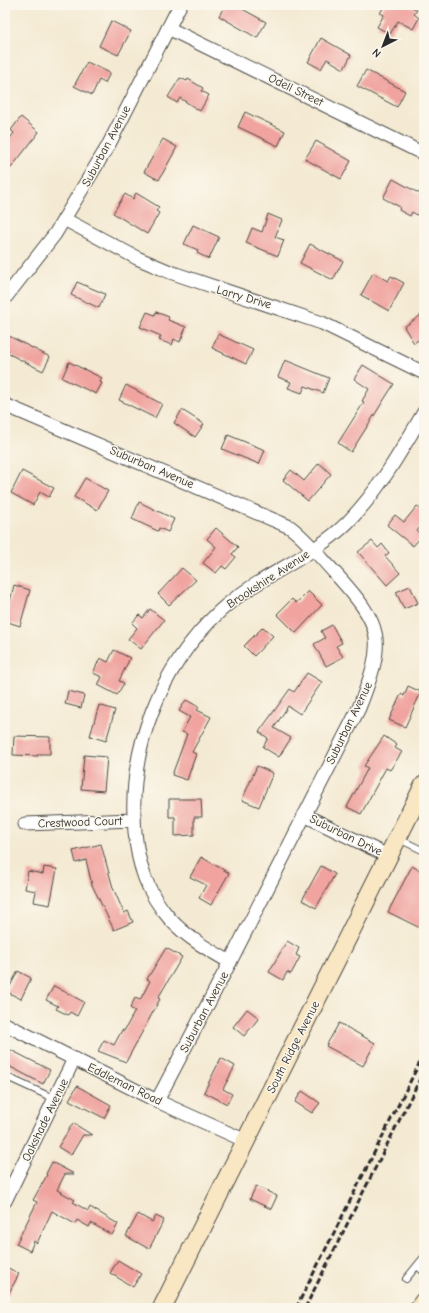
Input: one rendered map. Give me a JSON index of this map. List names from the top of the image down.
{
  "streets": {
    "street": [
      "Odell Street",
      "Suburban Avenue",
      "Larry Drive",
      "Brookshire Avenue",
      "Crestwood Court",
      "Suburban Drive",
      "South Ridge Avenue",
      "Eddleman Road",
      "Oakshade Avenue"
    ]
  },
  "crossings": [
    ["Odell Street", "Suburban Avenue"],
    ["Suburban Avenue", "Larry Drive"],
    ["Suburban Avenue", "Brookshire Avenue"],
    ["Suburban Avenue", "Suburban Drive"],
    ["Suburban Avenue", "Eddleman Road"],
    ["Brookshire Avenue", "Crestwood Court"],
    ["Suburban Drive", "South Ridge Avenue"],
    ["South Ridge Avenue", "Eddleman Road"],
    ["Eddleman Road", "Oakshade Avenue"]
  ],
  "north": "bottom left"
}
